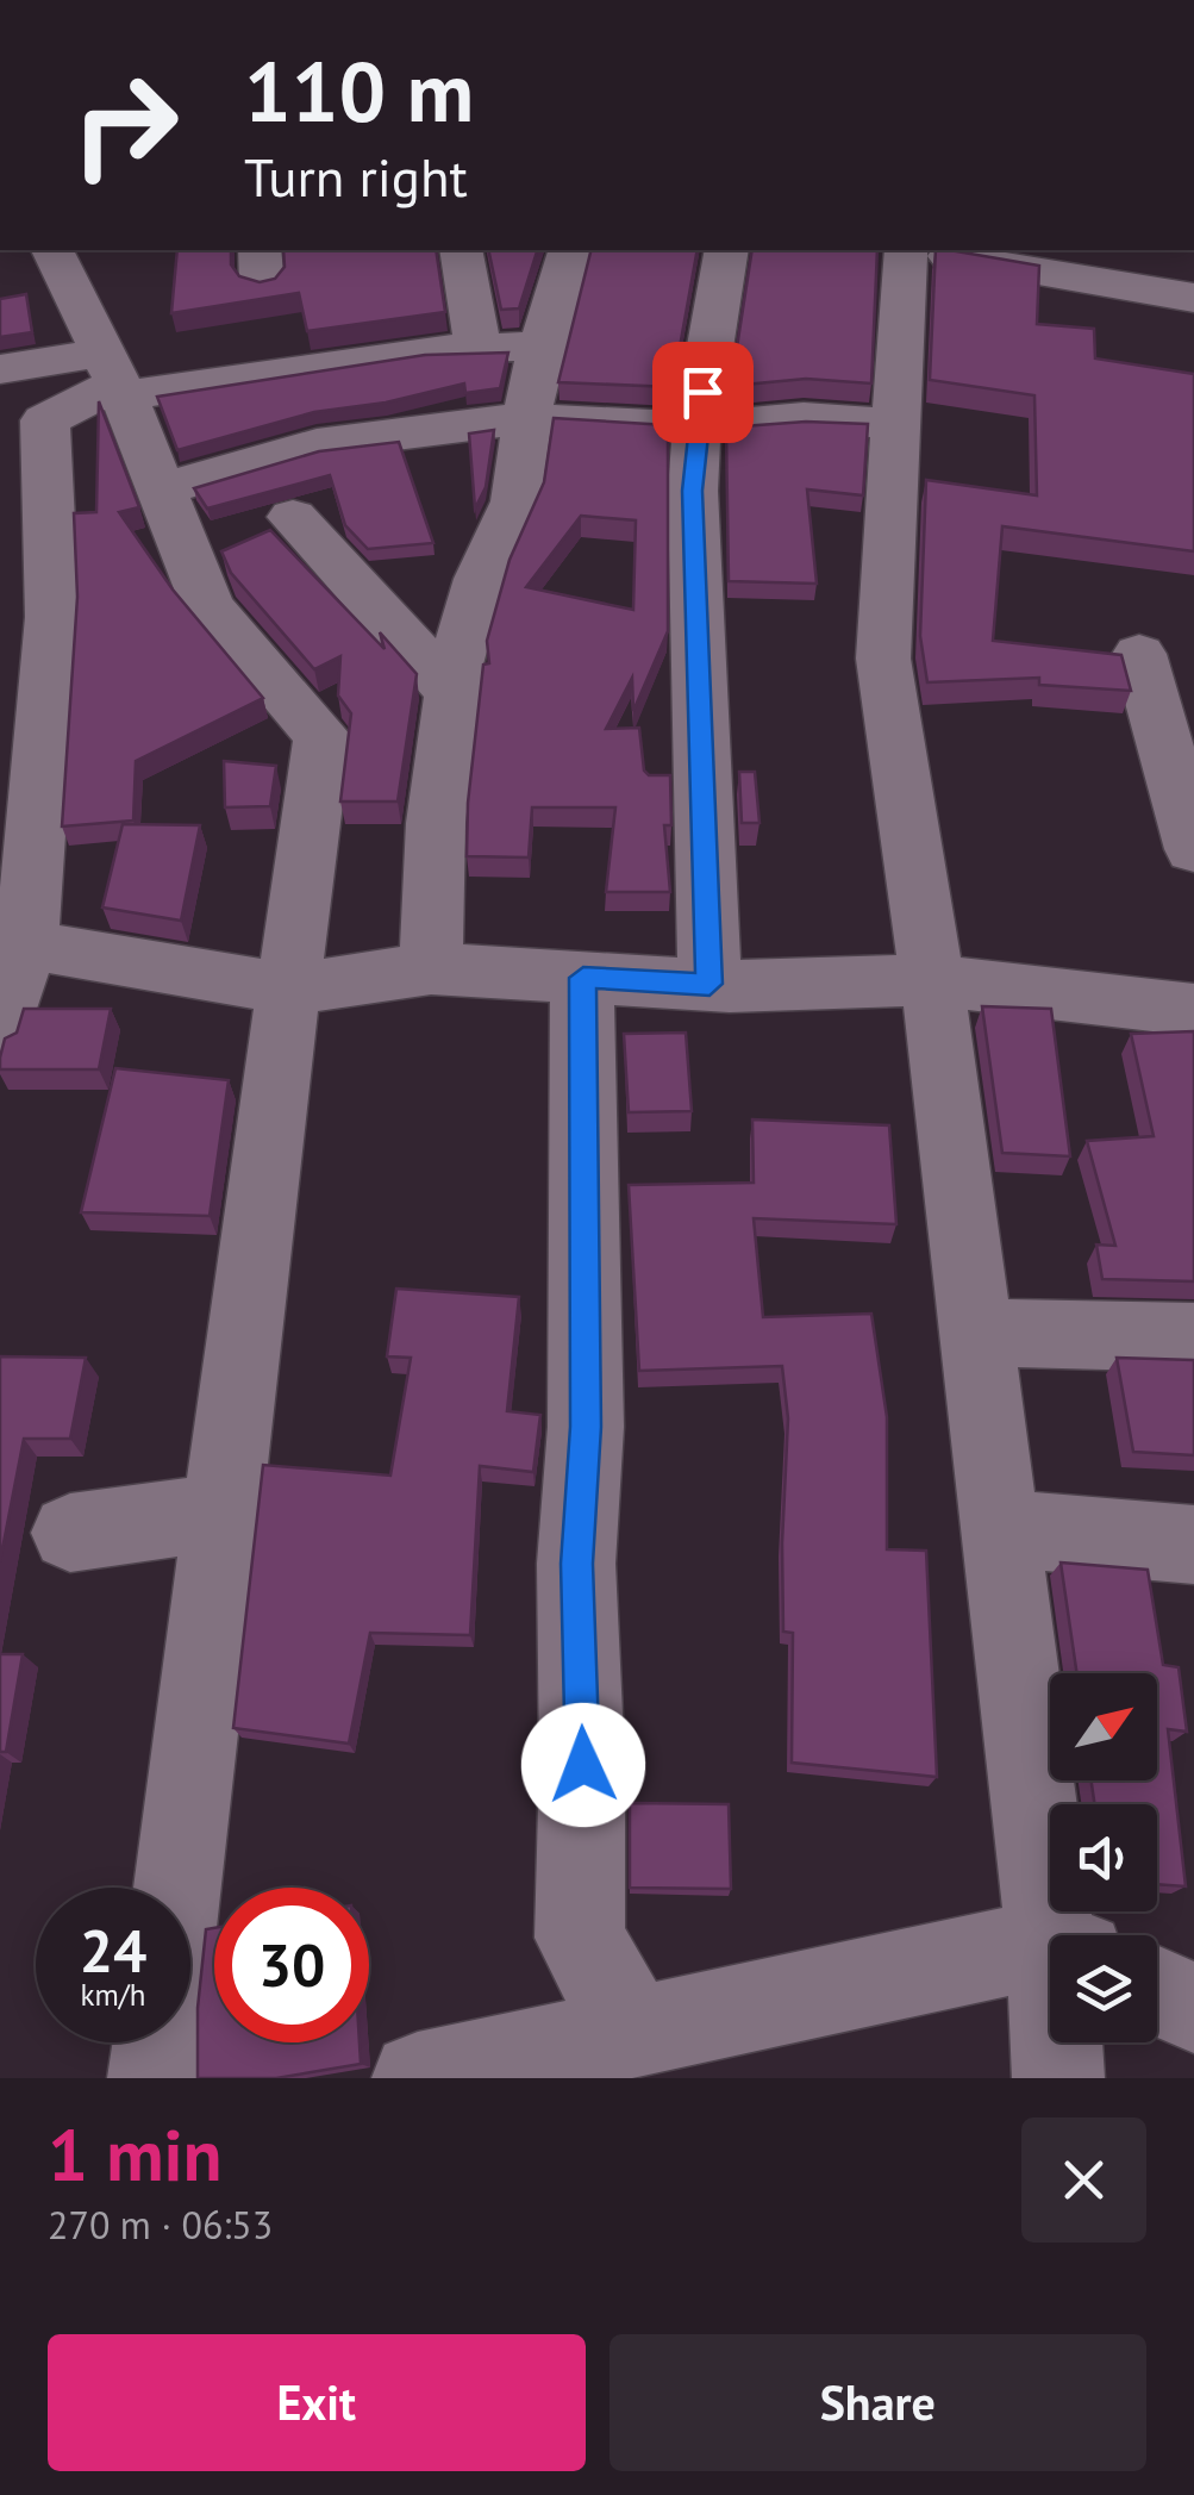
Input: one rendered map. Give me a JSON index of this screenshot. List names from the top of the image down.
{
  "north": "top right",
  "page": {
    "turn": ["110 m", "Turn right"],
    "speed": "24 km/h",
    "limit": "30",
    "heading": ["1 min", "270 m · 06:53"],
    "buttons": ["Exit", "Share"]
  }
}
